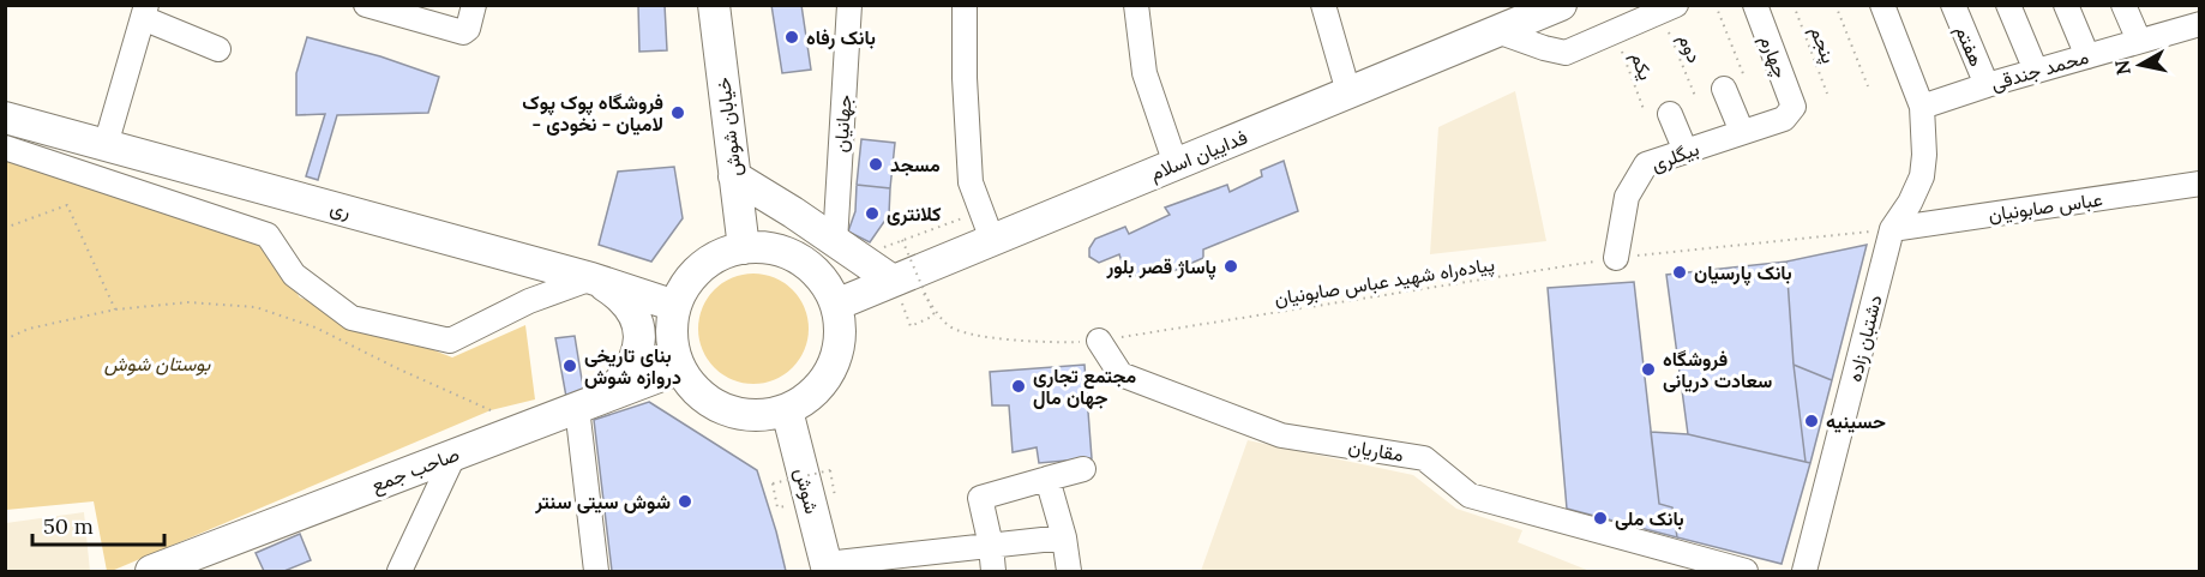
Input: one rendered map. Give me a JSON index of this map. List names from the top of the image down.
{
  "streets": {
    "main road": [
      "خیابان شوش",
      "فداییان اسلام",
      "ری",
      "صاحب جمع",
      "شوش"
    ],
    "street": [
      "هفتم",
      "چهارم",
      "محمد جندقی",
      "جهانیان",
      "بیگلری",
      "عباس صابونیان",
      "دشتبان زاده",
      "مقاریان"
    ],
    "path": [
      "پنجم",
      "دوم",
      "یکم",
      "پیاده‌راه شهید عباس صابونیان"
    ]
  },
  "crossings": [
    ["هفتم", "محمد جندقی"],
    ["چهارم", "بیگلری"],
    ["محمد جندقی", "دشتبان زاده"],
    ["خیابان شوش", "فداییان اسلام"],
    ["خیابان شوش", "ری"],
    ["خیابان شوش", "صاحب جمع"],
    ["خیابان شوش", "شوش"],
    ["فداییان اسلام", "ری"],
    ["فداییان اسلام", "پیاده‌راه شهید عباس صابونیان"],
    ["فداییان اسلام", "صاحب جمع"],
    ["فداییان اسلام", "شوش"],
    ["بیگلری", "پیاده‌راه شهید عباس صابونیان"],
    ["عباس صابونیان", "پیاده‌راه شهید عباس صابونیان"],
    ["عباس صابونیان", "دشتبان زاده"],
    ["ری", "صاحب جمع"],
    ["ری", "شوش"],
    ["پیاده‌راه شهید عباس صابونیان", "دشتبان زاده"],
    ["پیاده‌راه شهید عباس صابونیان", "مقاریان"],
    ["صاحب جمع", "شوش"]
  ],
  "parks": ["بوستان شوش"],
  "places": [
    "بانک رفاه",
    "فروشگاه پوک پوک - لاميان - نخودی",
    "مسجد",
    "کلانتری",
    "پاساژ قصر بلور",
    "بانک پارسیان",
    "بنای تاریخی دروازه شوش",
    "فروشگاه سعادت دریانی",
    "مجتمع تجاری جهان مال",
    "حسینیه",
    "شوش سیتی سنتر",
    "بانک ملی"
  ],
  "scale_bar": "50 m",
  "north": "left"
}
